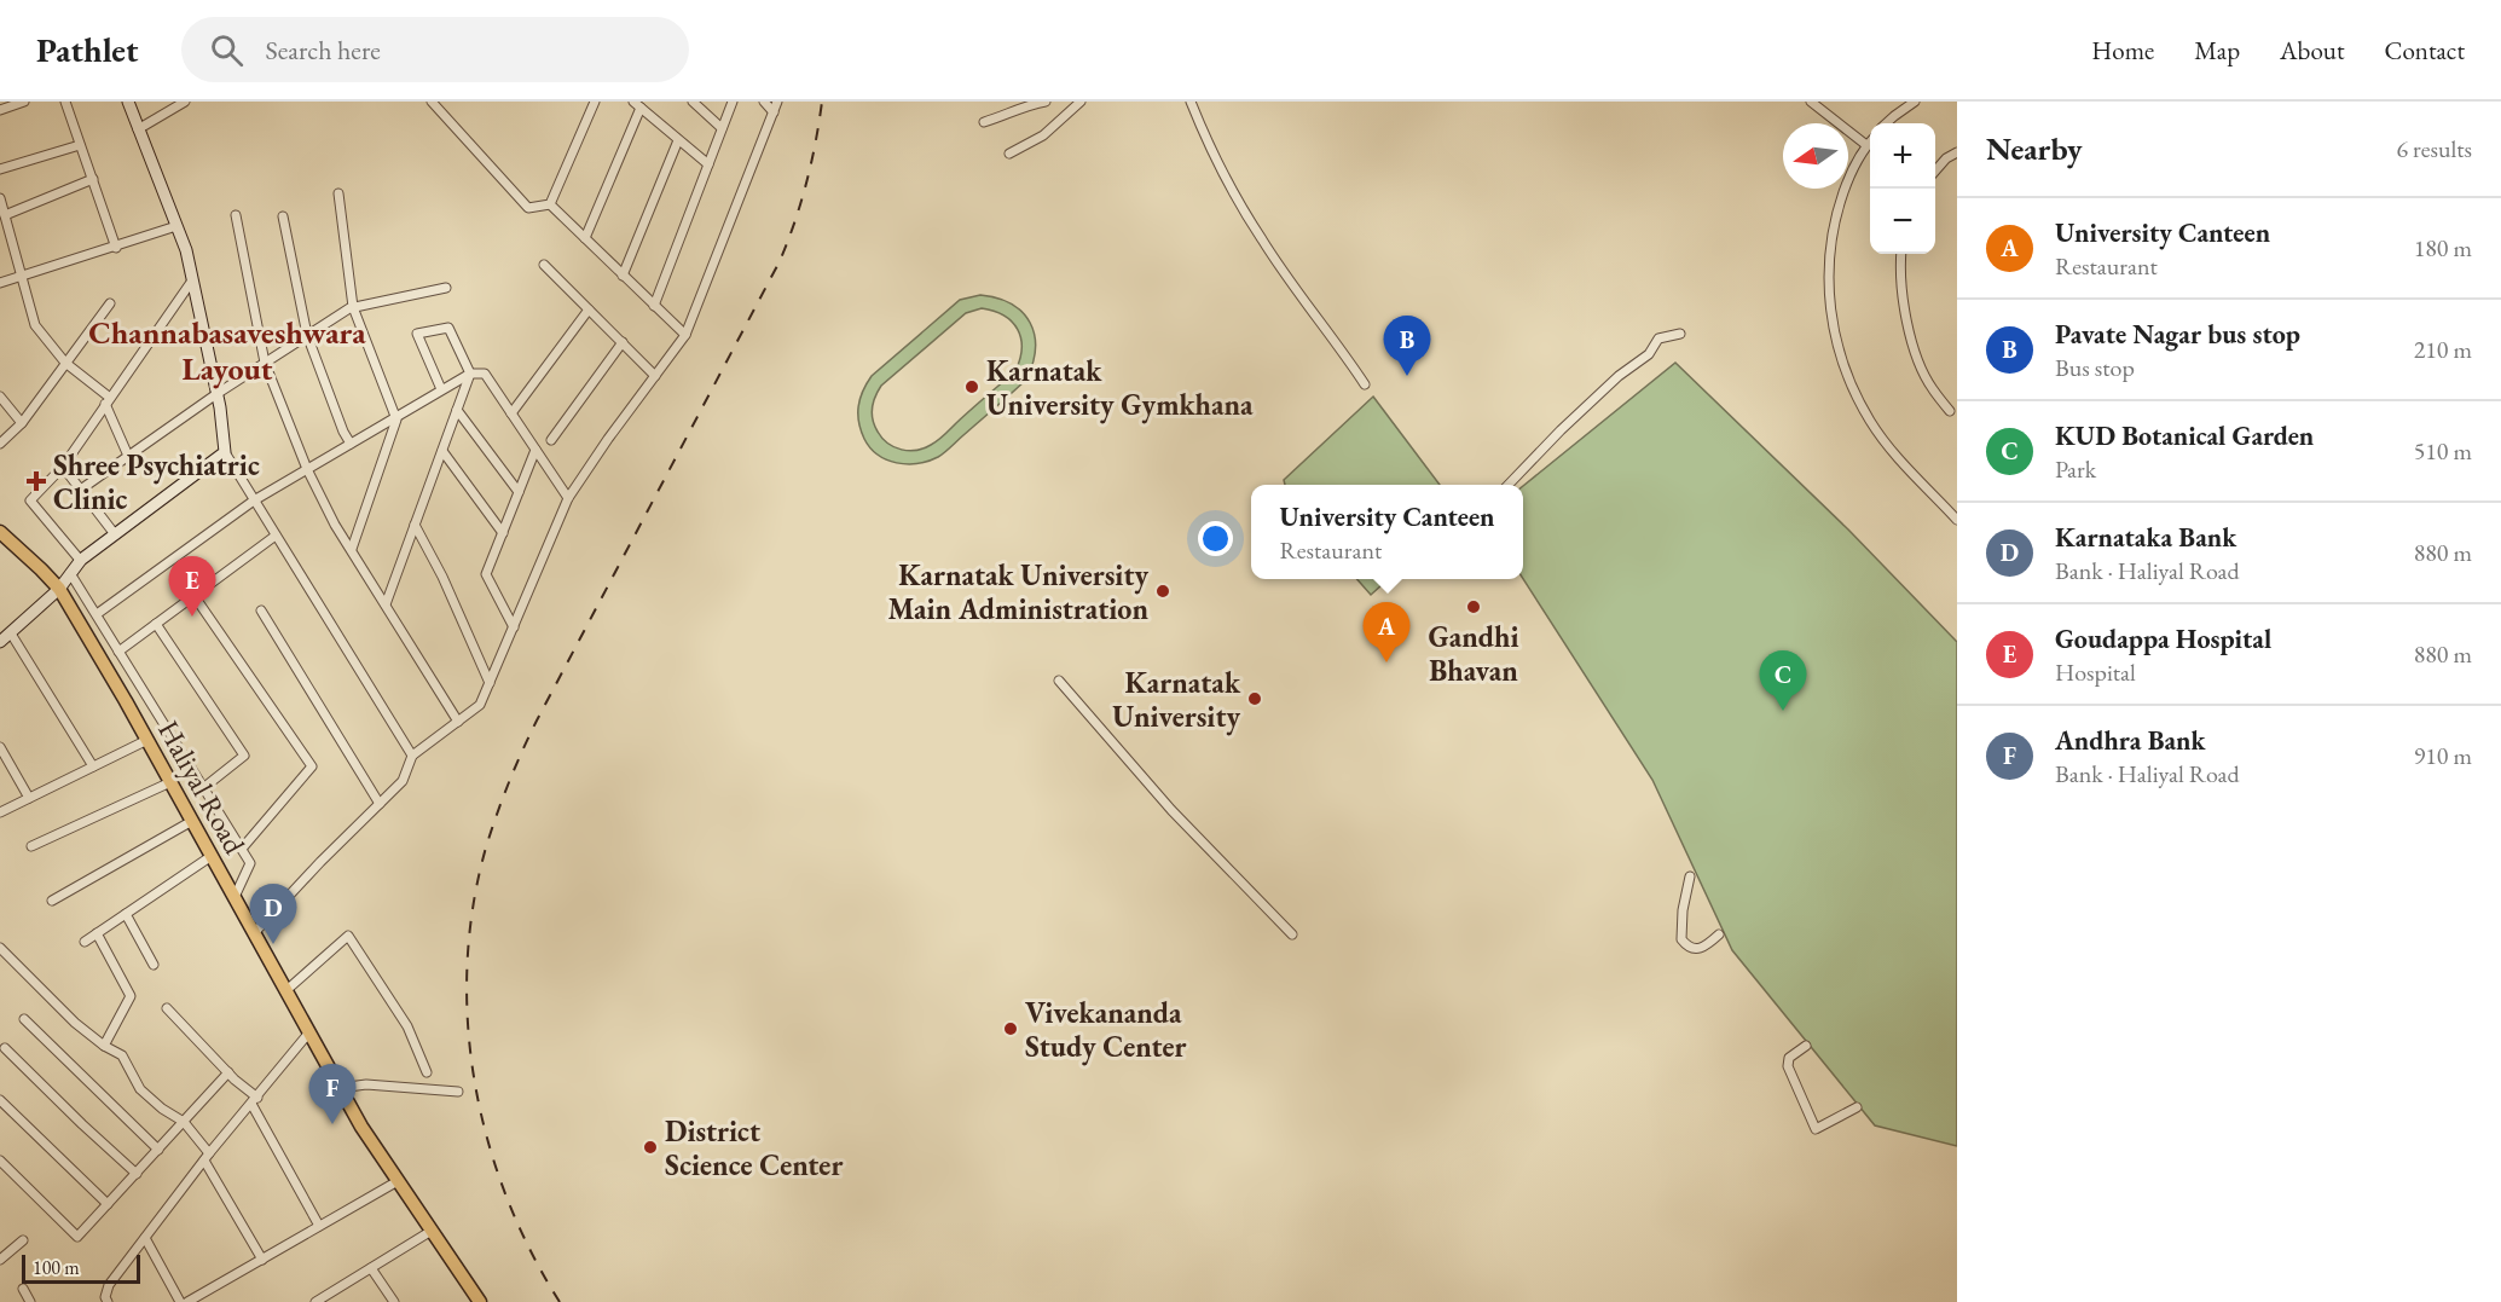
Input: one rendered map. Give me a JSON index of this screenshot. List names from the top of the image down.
{
  "streets": {
    "main road": ["Haliyal Road"]
  },
  "districts": ["Channabasaveshwara Layout"],
  "places": {
    "other": [
      "Karnatak University Gymkhana",
      "Karnatak University Main Administration",
      "Gandhi Bhavan",
      "Karnatak University",
      "Vivekananda Study Center",
      "District Science Center"
    ],
    "health": ["Shree Psychiatric Clinic"]
  },
  "scale_bar": "100 m",
  "north": "left",
  "page": {
    "header": "Pathlet",
    "search": "Search here",
    "nav": [
      "Home",
      "Map",
      "About",
      "Contact"
    ],
    "heading": ["Nearby", "6 results"],
    "map_buttons": ["+", "−"],
    "list": [
      {
        "mark": "A",
        "name": "University Canteen",
        "note": "Restaurant",
        "value": "180 m"
      },
      {
        "mark": "B",
        "name": "Pavate Nagar bus stop",
        "note": "Bus stop",
        "value": "210 m"
      },
      {
        "mark": "C",
        "name": "KUD Botanical Garden",
        "note": "Park",
        "value": "510 m"
      },
      {
        "mark": "D",
        "name": "Karnataka Bank",
        "note": "Bank · Haliyal Road",
        "value": "880 m"
      },
      {
        "mark": "E",
        "name": "Goudappa Hospital",
        "note": "Hospital",
        "value": "880 m"
      },
      {
        "mark": "F",
        "name": "Andhra Bank",
        "note": "Bank · Haliyal Road",
        "value": "910 m"
      }
    ],
    "pins": [
      "B",
      "E",
      "A",
      "C",
      "D",
      "F"
    ],
    "popup": ["University Canteen", "Restaurant"],
    "scale": "100 m"
  }
}
